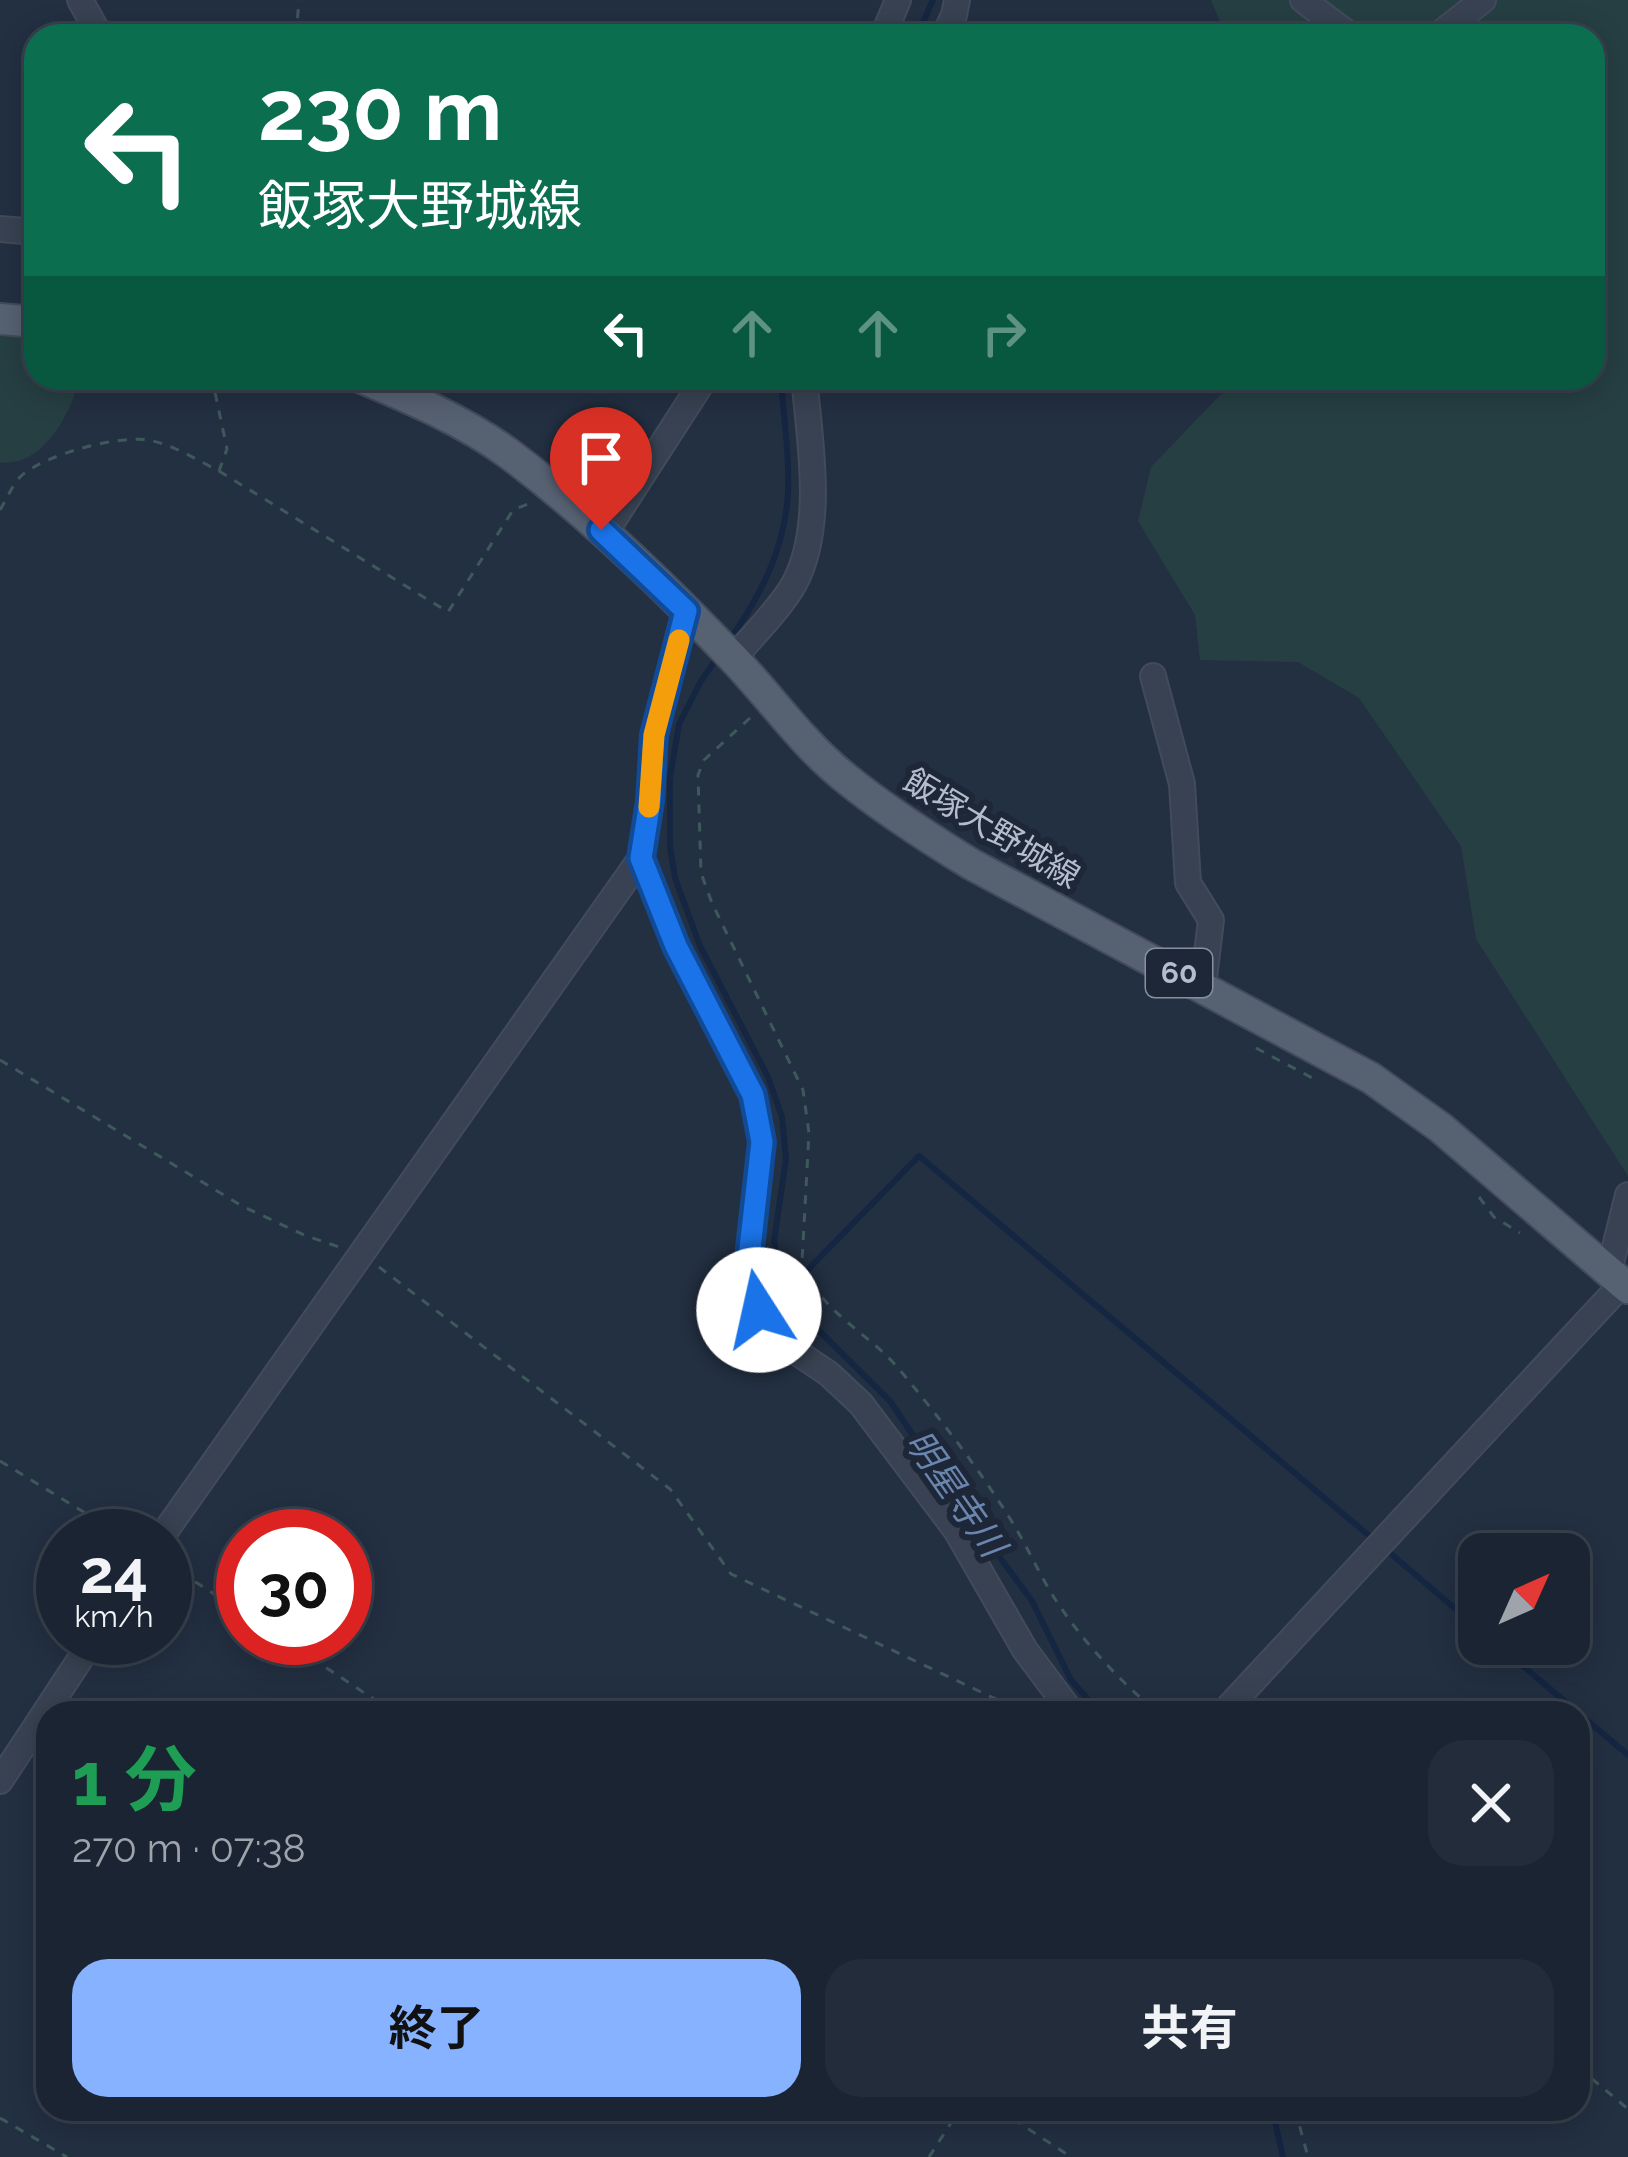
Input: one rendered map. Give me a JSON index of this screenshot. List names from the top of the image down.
{
  "streets": {
    "main road": ["飯塚大野城線", "60"]
  },
  "water": ["明星寺川"],
  "north": "top right",
  "page": {
    "turn": ["230 m", "飯塚大野城線"],
    "speed": "24 km/h",
    "limit": "30",
    "heading": ["1 分", "270 m · 07:38"],
    "buttons": ["終了", "共有"]
  }
}
